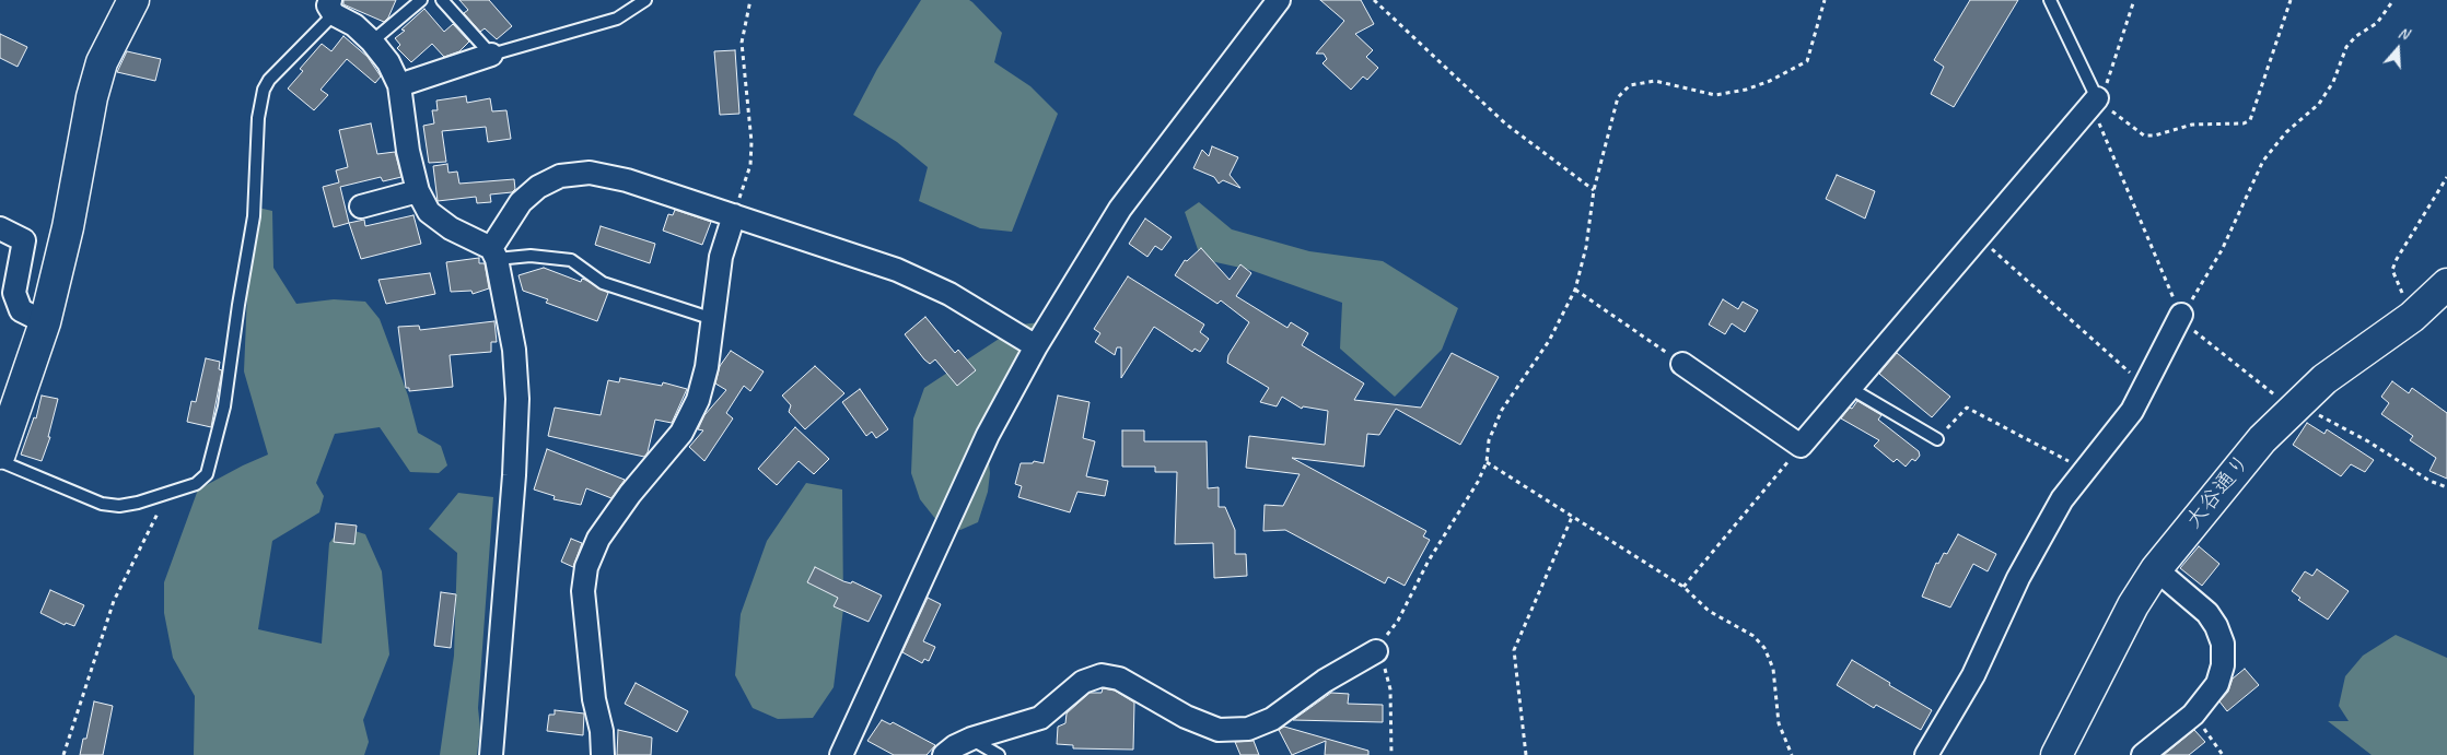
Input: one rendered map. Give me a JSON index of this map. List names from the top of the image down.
{
  "streets": {
    "street": ["大谷通り"]
  },
  "north": "top"
}
